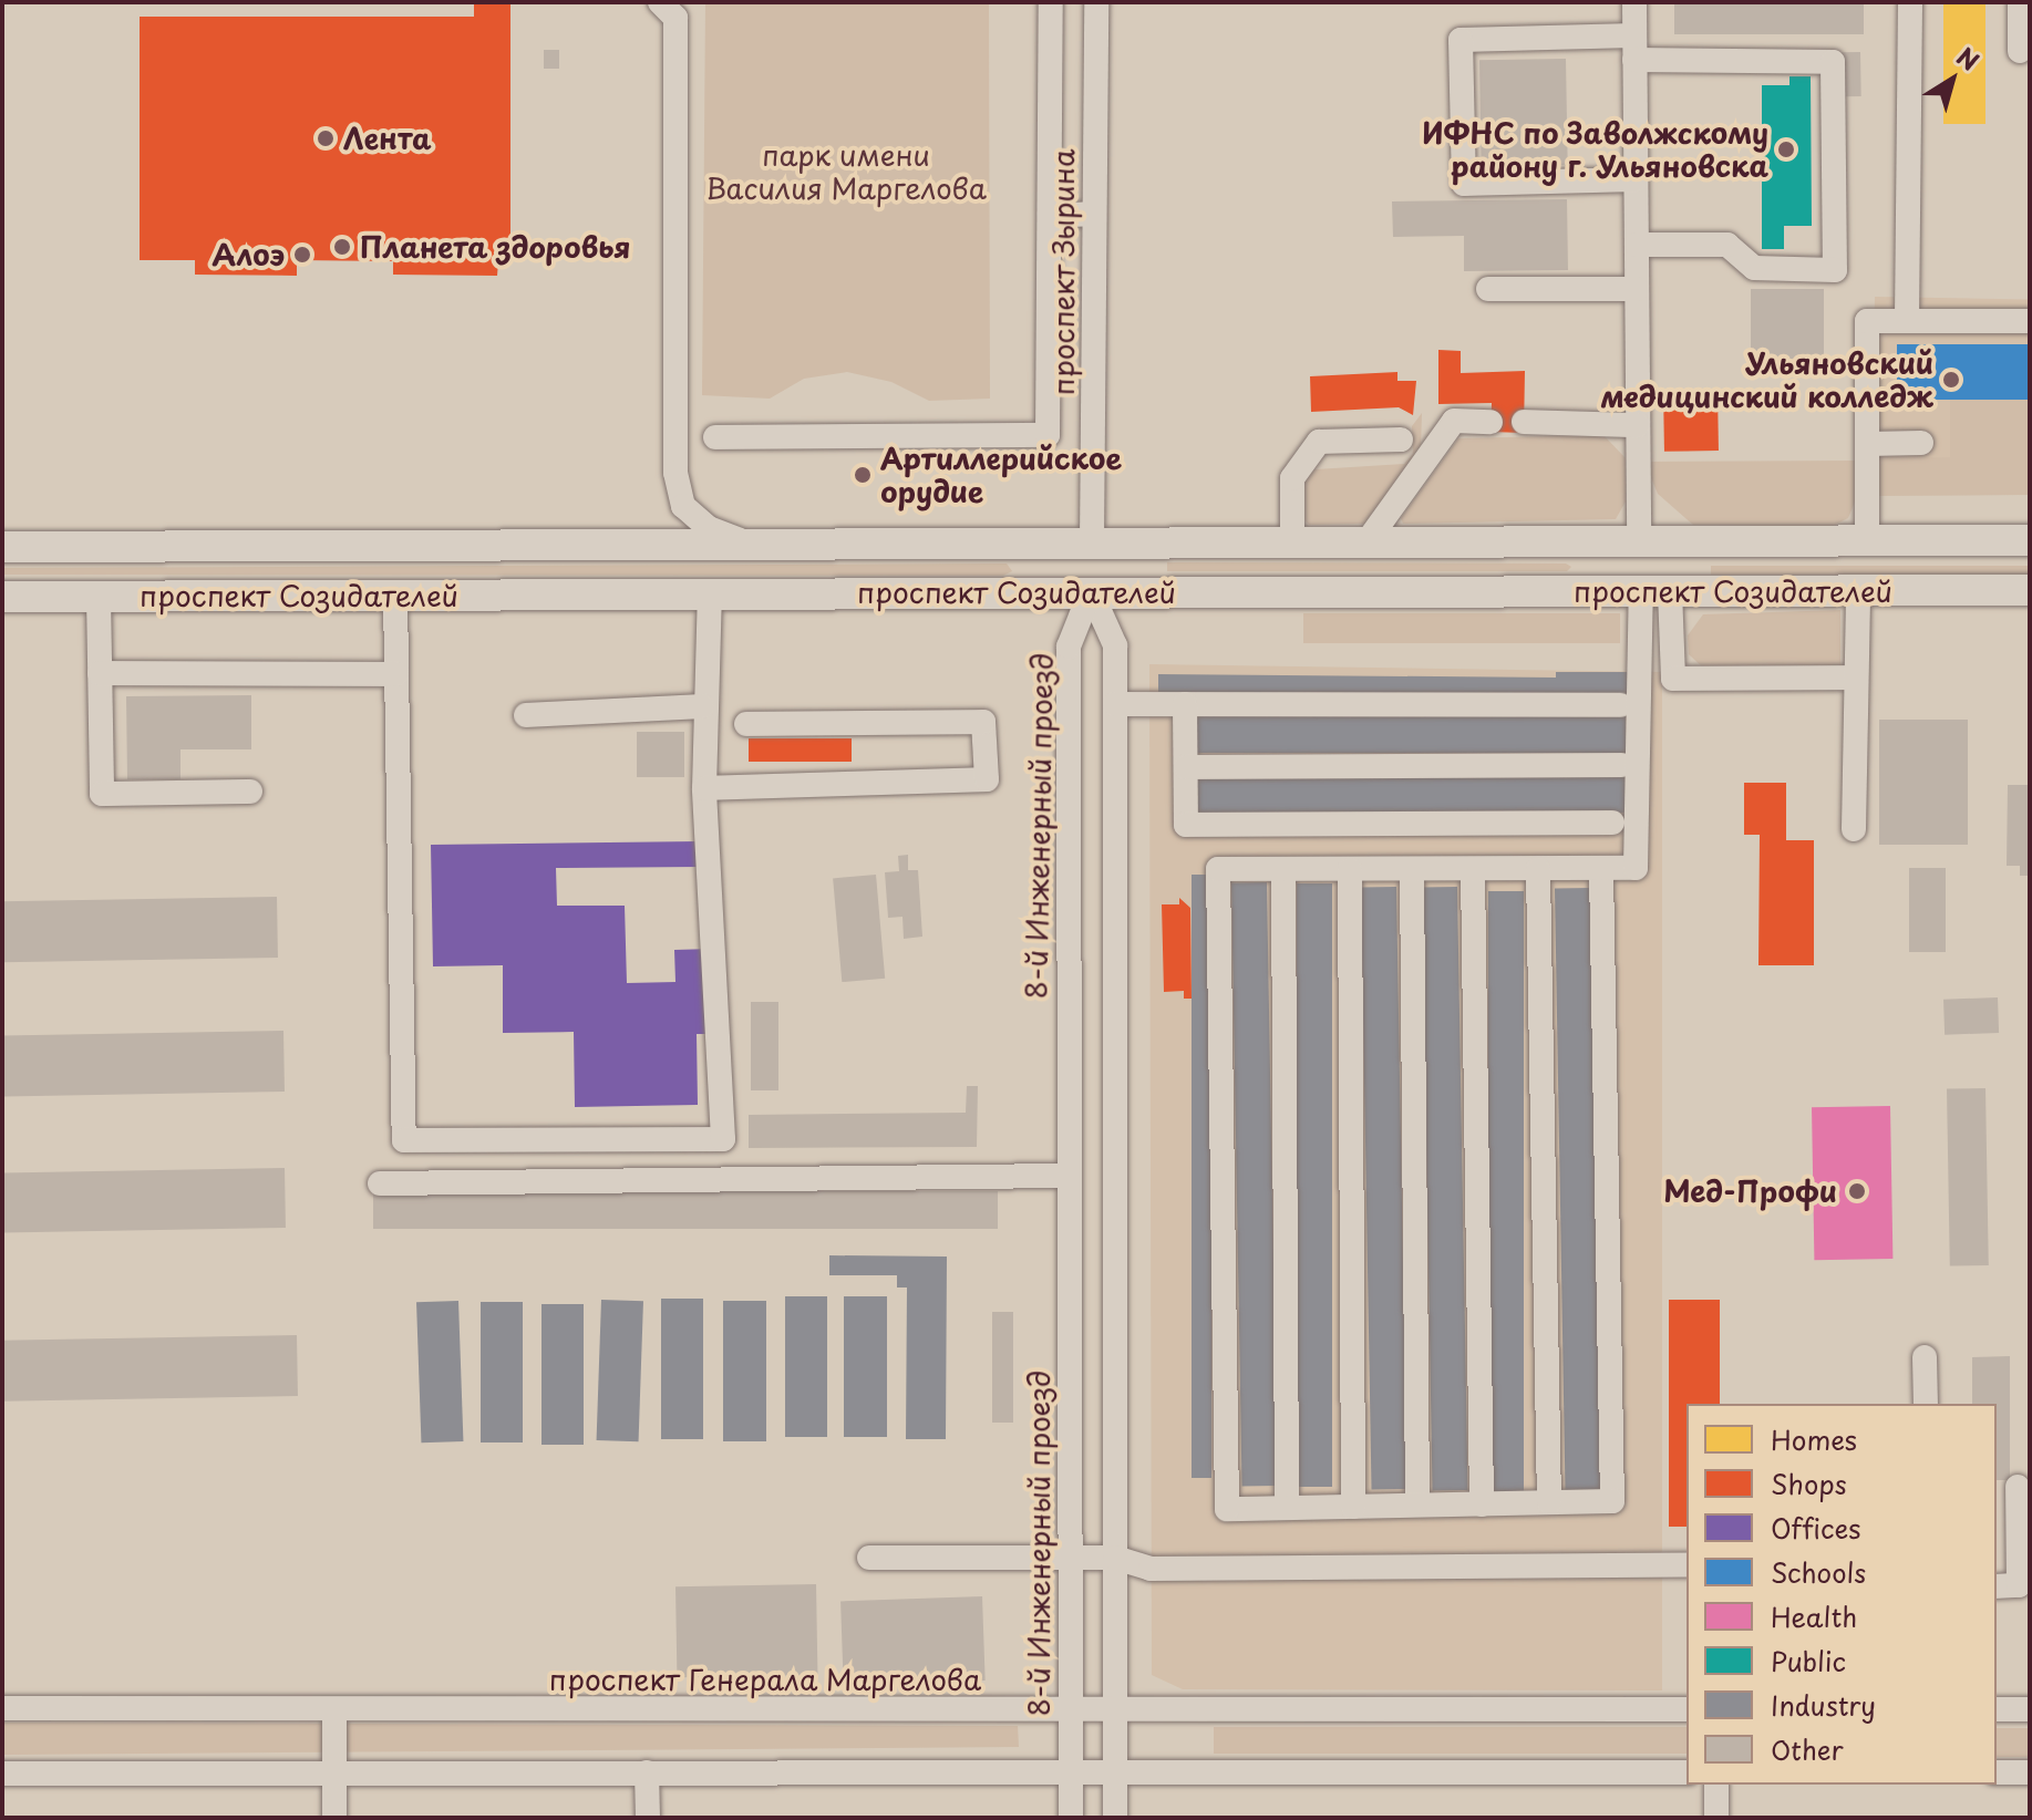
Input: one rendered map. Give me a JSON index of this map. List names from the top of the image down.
{
  "streets": {
    "main road": ["проспект Созидателей"],
    "street": ["проспект Зырина", "8-й Инженерный проезд", "проспект Генерала Маргелова"]
  },
  "crossings": [
    ["проспект Зырина", "проспект Созидателей"],
    ["проспект Созидателей", "8-й Инженерный проезд"],
    ["8-й Инженерный проезд", "проспект Генерала Маргелова"]
  ],
  "parks": ["парк имени Василия Маргелова"],
  "places": [
    "Лента",
    "ИФНС по Заволжскому району г. Ульяновска",
    "Планета здоровья",
    "Алоэ",
    "Ульяновский медицинский колледж",
    "Артиллерийское орудие",
    "Мед-Профи"
  ],
  "legend": [
    "Homes",
    "Shops",
    "Offices",
    "Schools",
    "Health",
    "Public",
    "Industry",
    "Other"
  ],
  "north": "top right"
}
